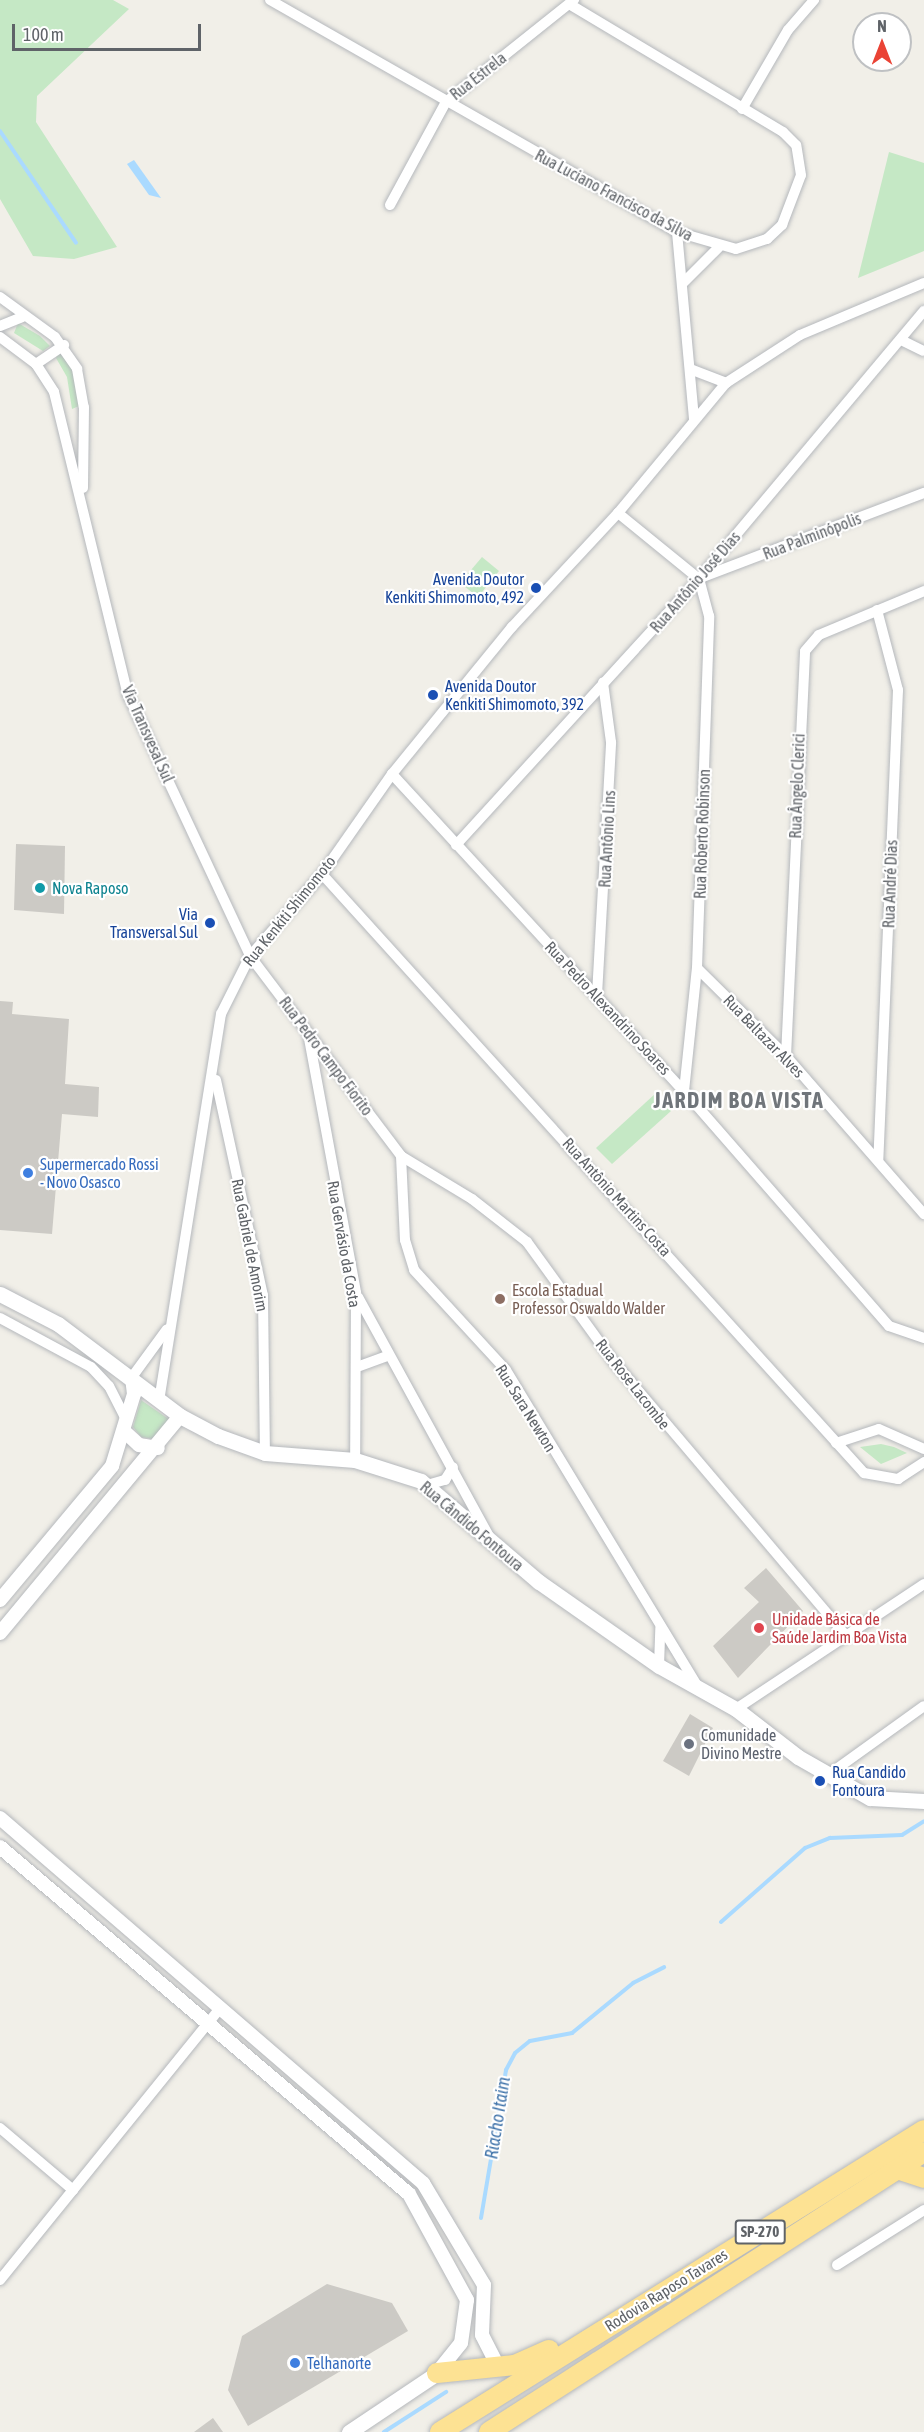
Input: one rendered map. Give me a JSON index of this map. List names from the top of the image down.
{
  "streets": {
    "highway": ["SP-270", "Rodovia Raposo Tavares"],
    "main road": ["Rua Cândido Fontoura"],
    "street": [
      "Rua Estrela",
      "Rua Luciano Francisco da Silva",
      "Rua Palminópolis",
      "Rua Antônio José Dias",
      "Via Transvesal Sul",
      "Rua Ângelo Clerici",
      "Rua Roberto Robinson",
      "Rua Antônio Lins",
      "Rua André Dias",
      "Rua Kenkiti Shimomoto",
      "Rua Pedro Alexandrino Soares",
      "Rua Baltazar Alves",
      "Rua Pedro Campo Fiorito",
      "Rua Antônio Martins Costa",
      "Rua Gervásio da Costa",
      "Rua Gabriel de Amorim",
      "Rua Rose Lacombe",
      "Rua Sara Newton"
    ]
  },
  "crossings": [
    ["Rua Estrela", "Rua Luciano Francisco da Silva"],
    ["Rua Palminópolis", "Rua Antônio José Dias"],
    ["Rua Palminópolis", "Rua Roberto Robinson"],
    ["Rua Antônio José Dias", "Rua Roberto Robinson"],
    ["Rua Antônio José Dias", "Rua Antônio Lins"],
    ["Rua Antônio José Dias", "Rua Pedro Alexandrino Soares"],
    ["Via Transvesal Sul", "Rua Kenkiti Shimomoto"],
    ["Via Transvesal Sul", "Rua Pedro Campo Fiorito"],
    ["Rua Ângelo Clerici", "Rua André Dias"],
    ["Rua Ângelo Clerici", "Rua Baltazar Alves"],
    ["Rua Roberto Robinson", "Rua Pedro Alexandrino Soares"],
    ["Rua Roberto Robinson", "Rua Baltazar Alves"],
    ["Rua Antônio Lins", "Rua Pedro Alexandrino Soares"],
    ["Rua André Dias", "Rua Baltazar Alves"],
    ["Rua Kenkiti Shimomoto", "Rua Pedro Alexandrino Soares"],
    ["Rua Kenkiti Shimomoto", "Rua Pedro Campo Fiorito"],
    ["Rua Kenkiti Shimomoto", "Rua Antônio Martins Costa"],
    ["Rua Kenkiti Shimomoto", "Rua Gabriel de Amorim"],
    ["Rua Kenkiti Shimomoto", "Rua Cândido Fontoura"],
    ["Rua Pedro Campo Fiorito", "Rua Gervásio da Costa"],
    ["Rua Pedro Campo Fiorito", "Rua Rose Lacombe"],
    ["Rua Pedro Campo Fiorito", "Rua Sara Newton"],
    ["Rua Gervásio da Costa", "Rua Cândido Fontoura"],
    ["Rua Gabriel de Amorim", "Rua Cândido Fontoura"],
    ["Rua Rose Lacombe", "Rua Sara Newton"],
    ["Rua Sara Newton", "Rua Cândido Fontoura"]
  ],
  "districts": ["JARDIM BOA VISTA"],
  "water": ["Riacho Itaim"],
  "places": [
    "Avenida Doutor Kenkiti Shimomoto, 492",
    "Avenida Doutor Kenkiti Shimomoto, 392",
    "Nova Raposo",
    "Via Transversal Sul",
    "Supermercado Rossi - Novo Osasco",
    "Escola Estadual Professor Oswaldo Walder",
    "Unidade Básica de Saúde Jardim Boa Vista",
    "Comunidade Divino Mestre",
    "Rua Candido Fontoura",
    "Telhanorte"
  ],
  "scale_bar": "100 m",
  "north": "top"
}
